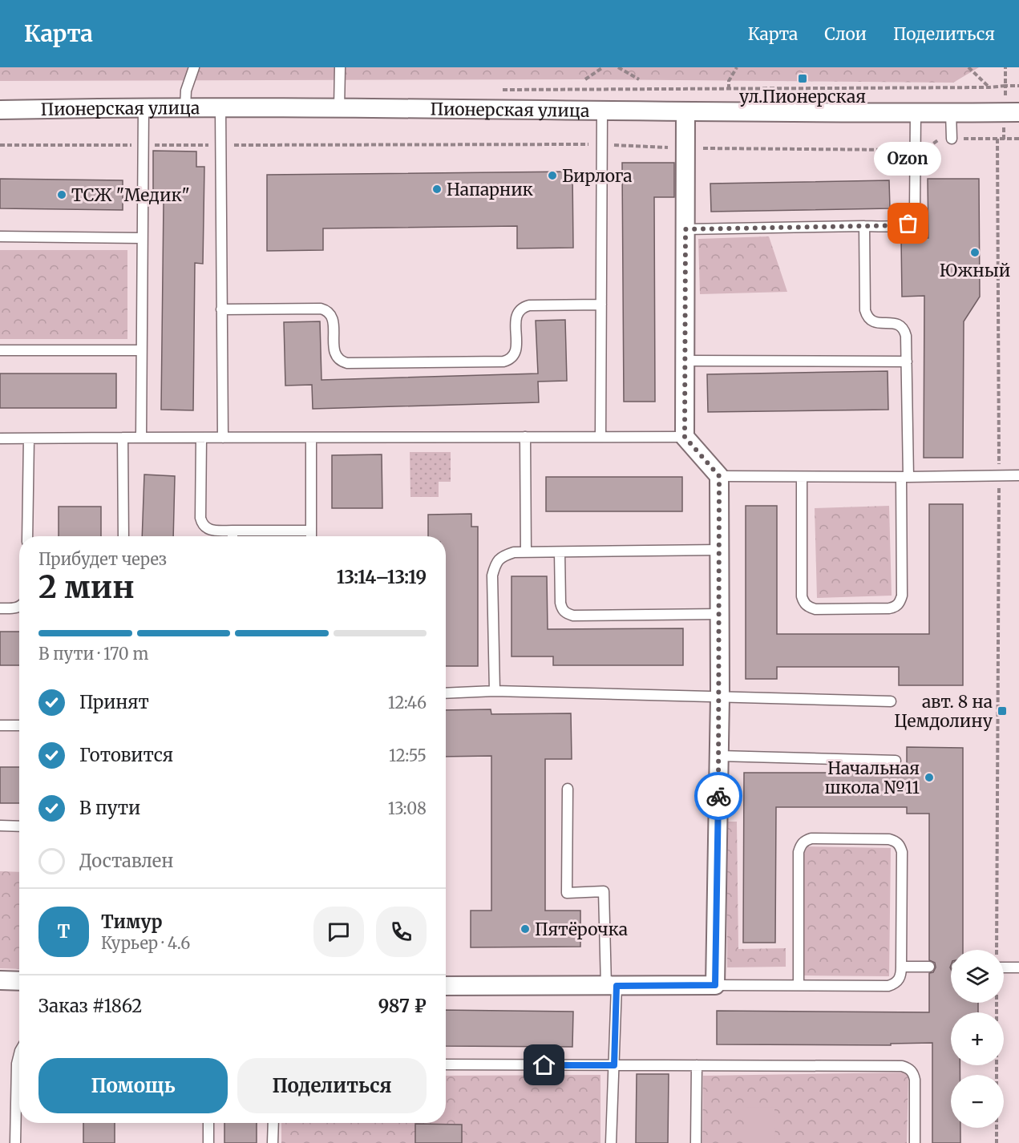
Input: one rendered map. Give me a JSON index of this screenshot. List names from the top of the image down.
{
  "streets": {
    "street": ["Пионерская улица"]
  },
  "places": {
    "transit": ["ул.Пионерская", "авт. 8 на Цемдолину"],
    "other": [
      "Бирлога",
      "Напарник",
      "ТСЖ \"Медик\"",
      "Ozon",
      "Южный",
      "Начальная школа №11",
      "Пятёрочка"
    ]
  },
  "page": {
    "header": "Карта",
    "nav": ["Карта", "Слои", "Поделиться"],
    "bubble": "Ozon",
    "heading": ["2 мин", "Прибудет через", "13:14–13:19"],
    "panel": [
      "Тимур",
      "Курьер · 4.6",
      "Заказ #1862",
      "987 ₽"
    ],
    "bar": "В пути · 170 m",
    "list": [
      ["Принят", "12:46"],
      ["Готовится", "12:55"],
      ["В пути", "13:08"],
      "Доставлен"
    ],
    "round": "Т",
    "map_buttons": ["+", "−"],
    "buttons": ["Помощь", "Поделиться"]
  }
}
